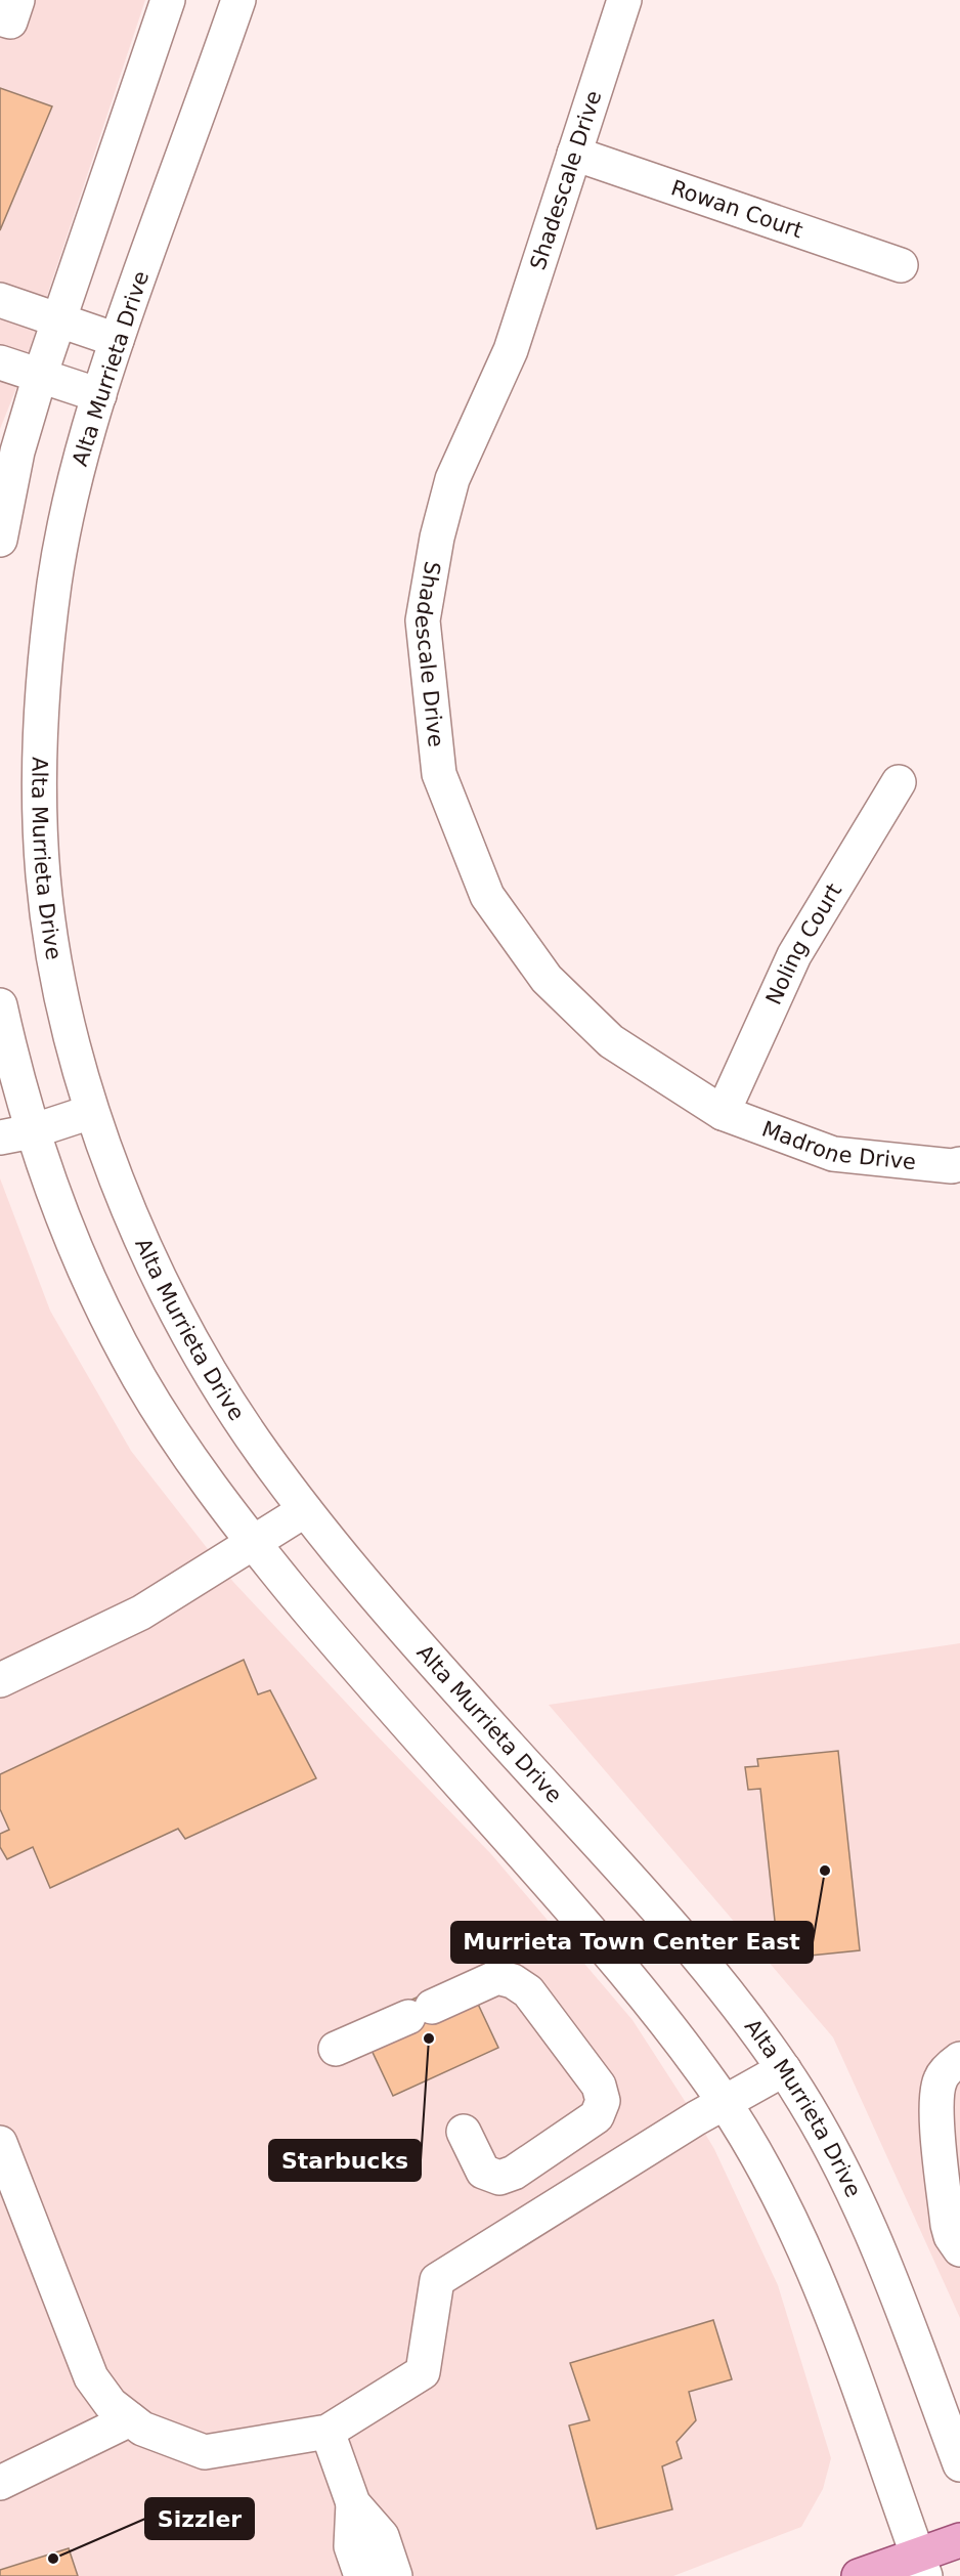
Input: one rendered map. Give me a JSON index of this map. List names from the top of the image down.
{
  "streets": {
    "street": [
      "Shadescale Drive",
      "Rowan Court",
      "Alta Murrieta Drive",
      "Noling Court",
      "Madrone Drive"
    ]
  },
  "crossings": [
    ["Shadescale Drive", "Rowan Court"],
    ["Shadescale Drive", "Noling Court"],
    ["Shadescale Drive", "Madrone Drive"],
    ["Noling Court", "Madrone Drive"]
  ],
  "places": ["Murrieta Town Center East", "Starbucks", "Sizzler"]
}
